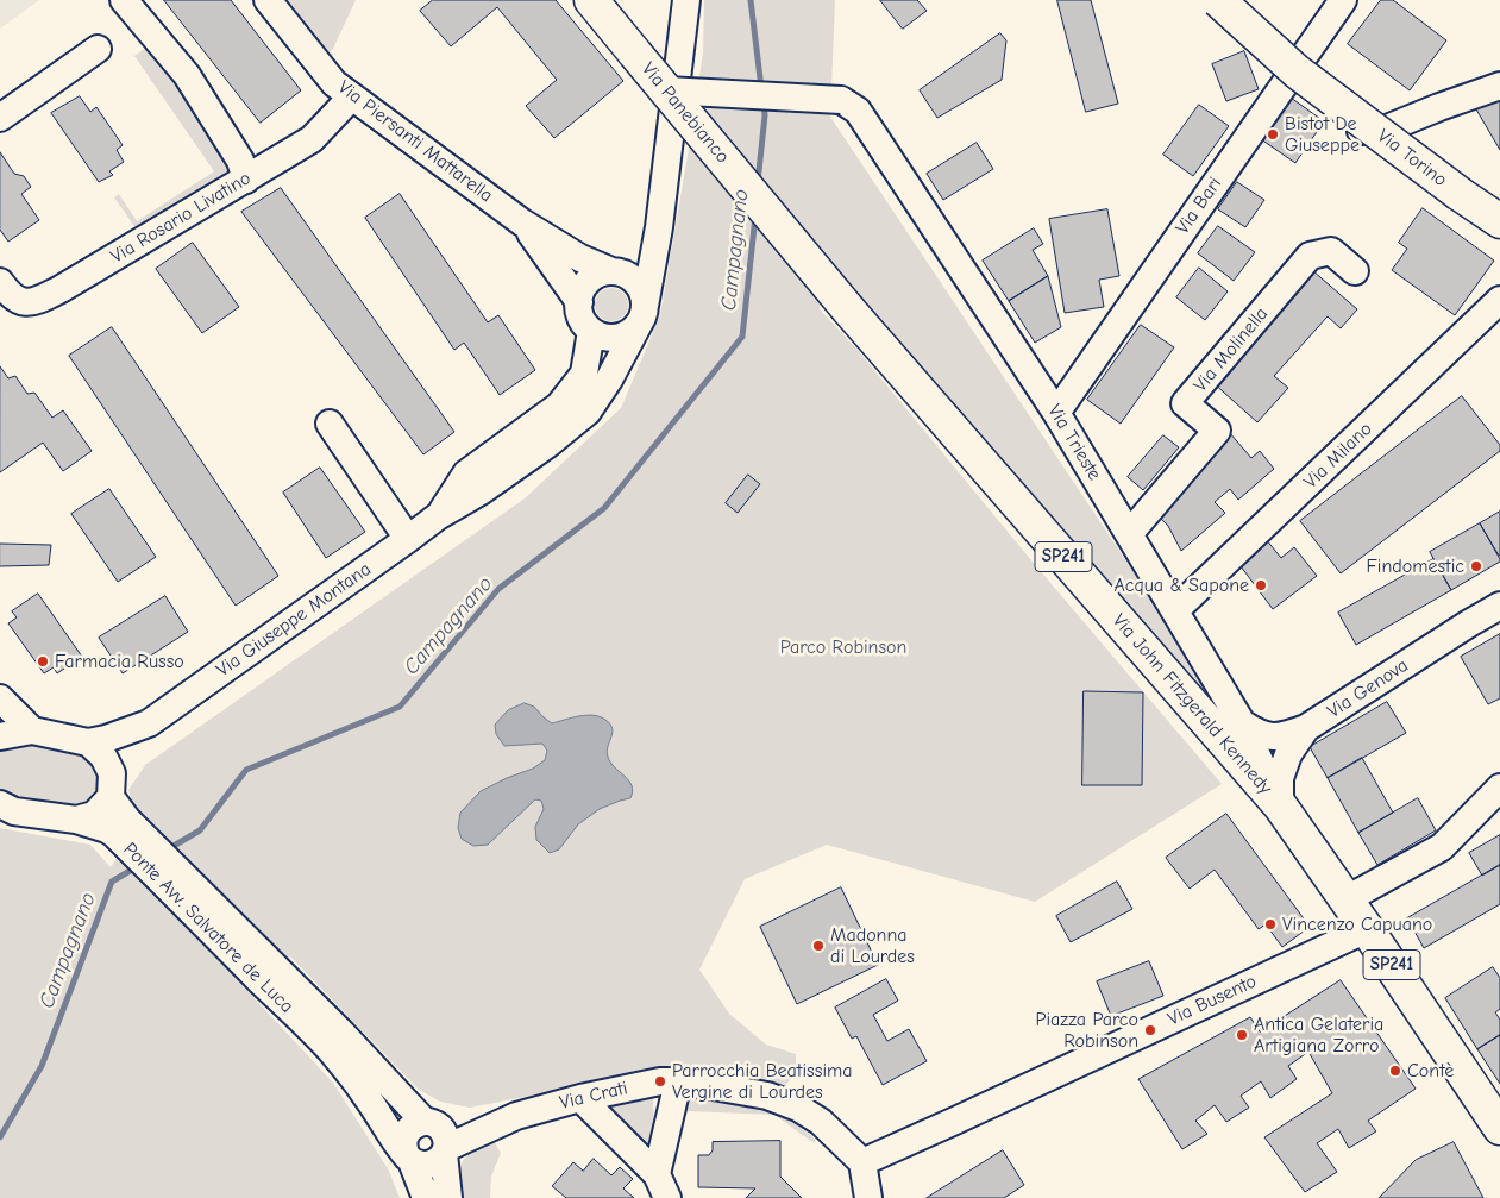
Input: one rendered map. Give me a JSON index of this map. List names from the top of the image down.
{
  "streets": {
    "main road": [
      "Via Panebianco",
      "Via Torino",
      "SP241",
      "Via John Fitzgerald Kennedy"
    ],
    "street": [
      "Via Piersanti Mattarella",
      "Via Bari",
      "Via Rosario Livatino",
      "Via Molinella",
      "Via Trieste",
      "Via Milano",
      "Via Giuseppe Montana",
      "Via Genova",
      "Ponte Avv. Salvatore de Luca",
      "Via Busento",
      "Via Crati"
    ]
  },
  "crossings": [
    ["Via Panebianco", "Via Trieste"],
    ["Via Panebianco", "Via John Fitzgerald Kennedy"],
    ["Via Piersanti Mattarella", "Via Rosario Livatino"],
    ["Via Piersanti Mattarella", "Via Giuseppe Montana"],
    ["Via Bari", "Via Trieste"],
    ["Via Molinella", "Via Trieste"],
    ["Via Trieste", "Via Milano"],
    ["Via Trieste", "Via Genova"],
    ["Via Trieste", "Via John Fitzgerald Kennedy"],
    ["Via Giuseppe Montana", "Ponte Avv. Salvatore de Luca"],
    ["Via Genova", "Via John Fitzgerald Kennedy"],
    ["Via John Fitzgerald Kennedy", "Via Busento"],
    ["Via Busento", "Via Crati"]
  ],
  "water": ["Campagnano"],
  "parks": ["Parco Robinson"],
  "places": [
    "Bistot De Giuseppe",
    "Findomestic",
    "Acqua & Sapone",
    "Farmacia Russo",
    "Vincenzo Capuano",
    "Madonna di Lourdes",
    "Piazza Parco Robinson",
    "Antica Gelateria Artigiana Zorro",
    "Contè",
    "Parrocchia Beatissima Vergine di Lourdes"
  ]
}
